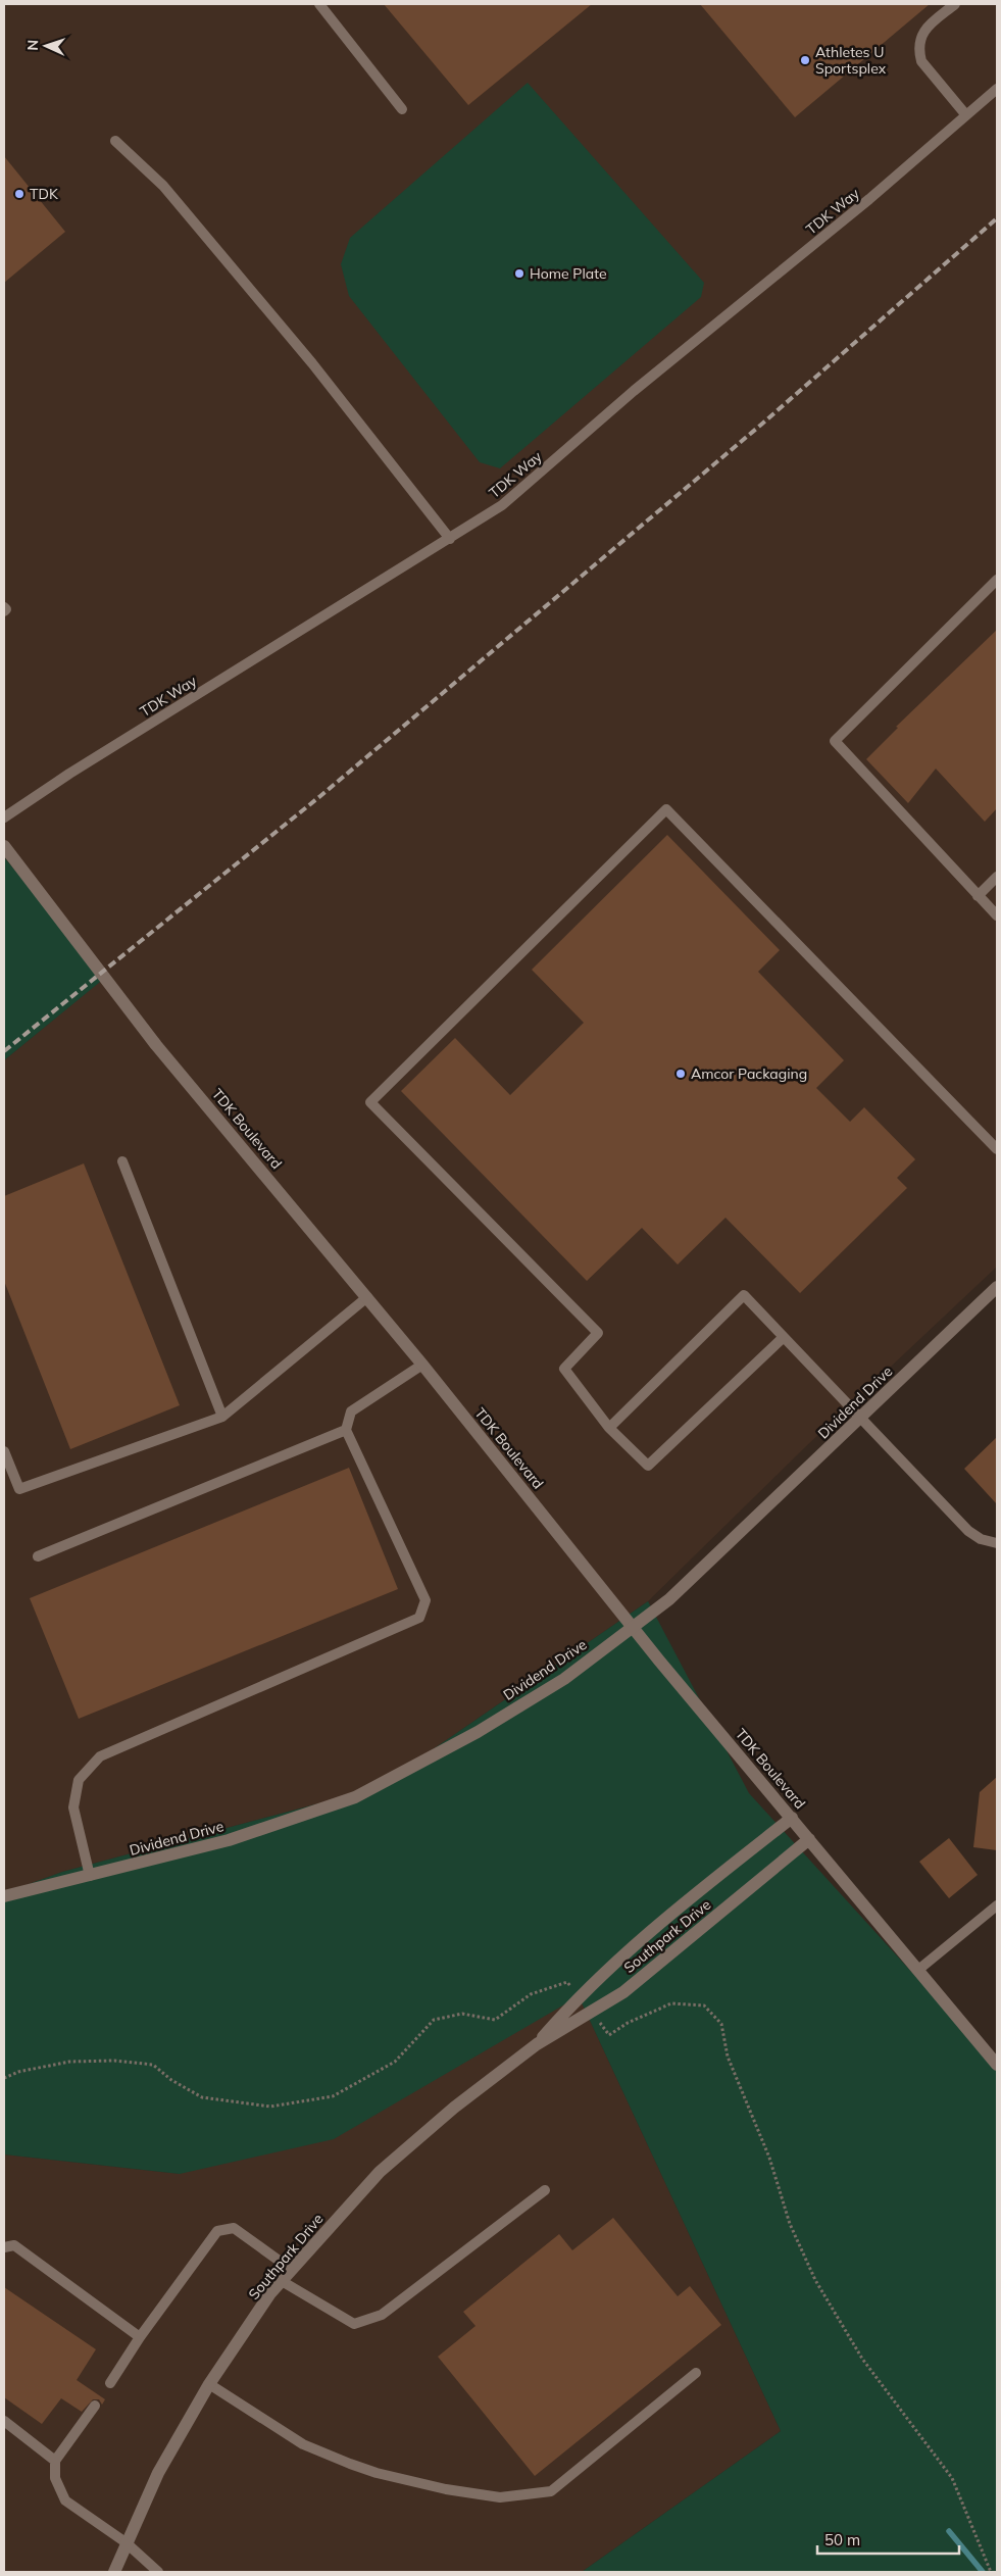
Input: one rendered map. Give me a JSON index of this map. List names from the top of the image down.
{
  "streets": {
    "street": ["TDK Boulevard", "Dividend Drive", "Southpark Drive"],
    "lane": ["TDK Way"]
  },
  "crossings": [
    ["TDK Boulevard", "Dividend Drive"],
    ["TDK Boulevard", "Southpark Drive"]
  ],
  "places": [
    "Athletes U Sportsplex",
    "TDK",
    "Home Plate",
    "Amcor Packaging"
  ],
  "scale_bar": "50 m",
  "north": "left"
}
